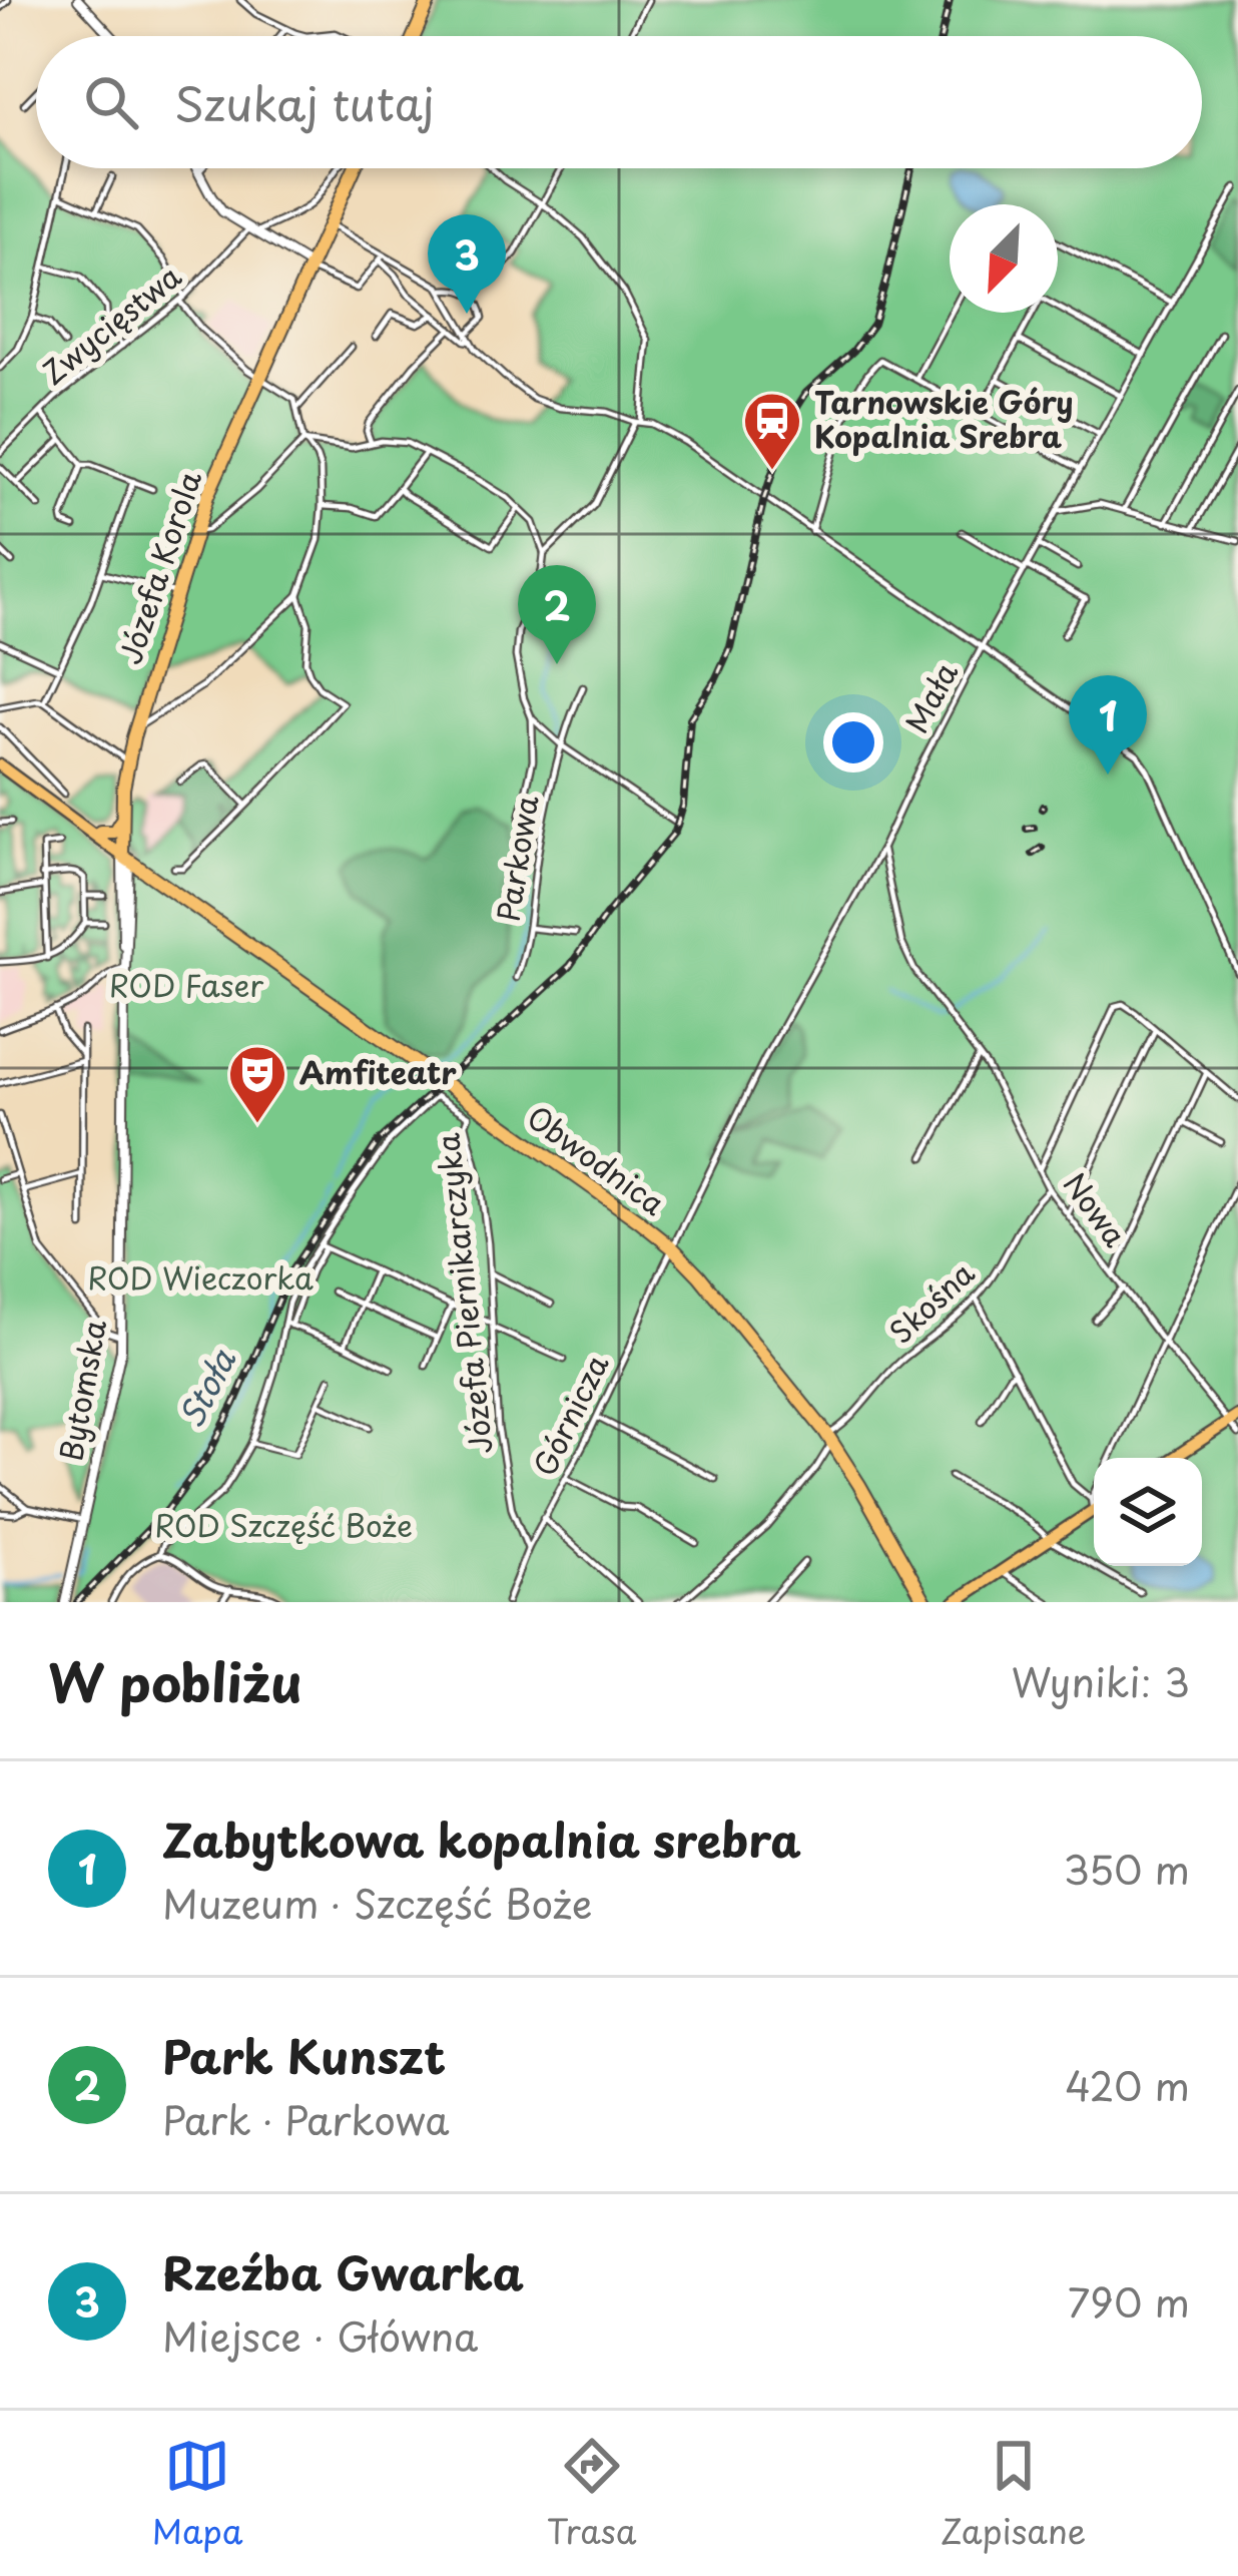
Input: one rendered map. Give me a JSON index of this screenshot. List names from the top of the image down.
{
  "streets": {
    "highway": ["Józefa Korola", "Obwodnica"],
    "street": [
      "Zwycięstwa",
      "Mała",
      "Parkowa",
      "Nowa",
      "Józefa Piernikarczyka",
      "Skośna",
      "Bytomska",
      "Górnicza"
    ]
  },
  "crossings": [
    ["Józefa Korola", "Obwodnica"],
    ["Józefa Korola", "Bytomska"],
    ["Mała", "Obwodnica"],
    ["Mała", "Górnicza"],
    ["Obwodnica", "Skośna"],
    ["Obwodnica", "Bytomska"],
    ["Obwodnica", "Górnicza"],
    ["Nowa", "Skośna"],
    ["Józefa Piernikarczyka", "Górnicza"]
  ],
  "water": ["Stoła"],
  "parks": ["ROD Faser", "ROD Wieczorka", "ROD Szczęść Boże"],
  "places": {
    "station": ["Tarnowskie Góry Kopalnia Srebra"],
    "theatre": ["Amfiteatr"]
  },
  "north": "bottom left",
  "page": {
    "search": "Szukaj tutaj",
    "pins": ["3", "2", "1"],
    "heading": ["W pobliżu", "Wyniki: 3"],
    "list": [
      {
        "mark": "1",
        "name": "Zabytkowa kopalnia srebra",
        "note": "Muzeum · Szczęść Boże",
        "value": "350 m"
      },
      {
        "mark": "2",
        "name": "Park Kunszt",
        "note": "Park · Parkowa",
        "value": "420 m"
      },
      {
        "mark": "3",
        "name": "Rzeźba Gwarka",
        "note": "Miejsce · Główna",
        "value": "790 m"
      }
    ],
    "nav": ["Mapa", "Trasa", "Zapisane"]
  }
}
